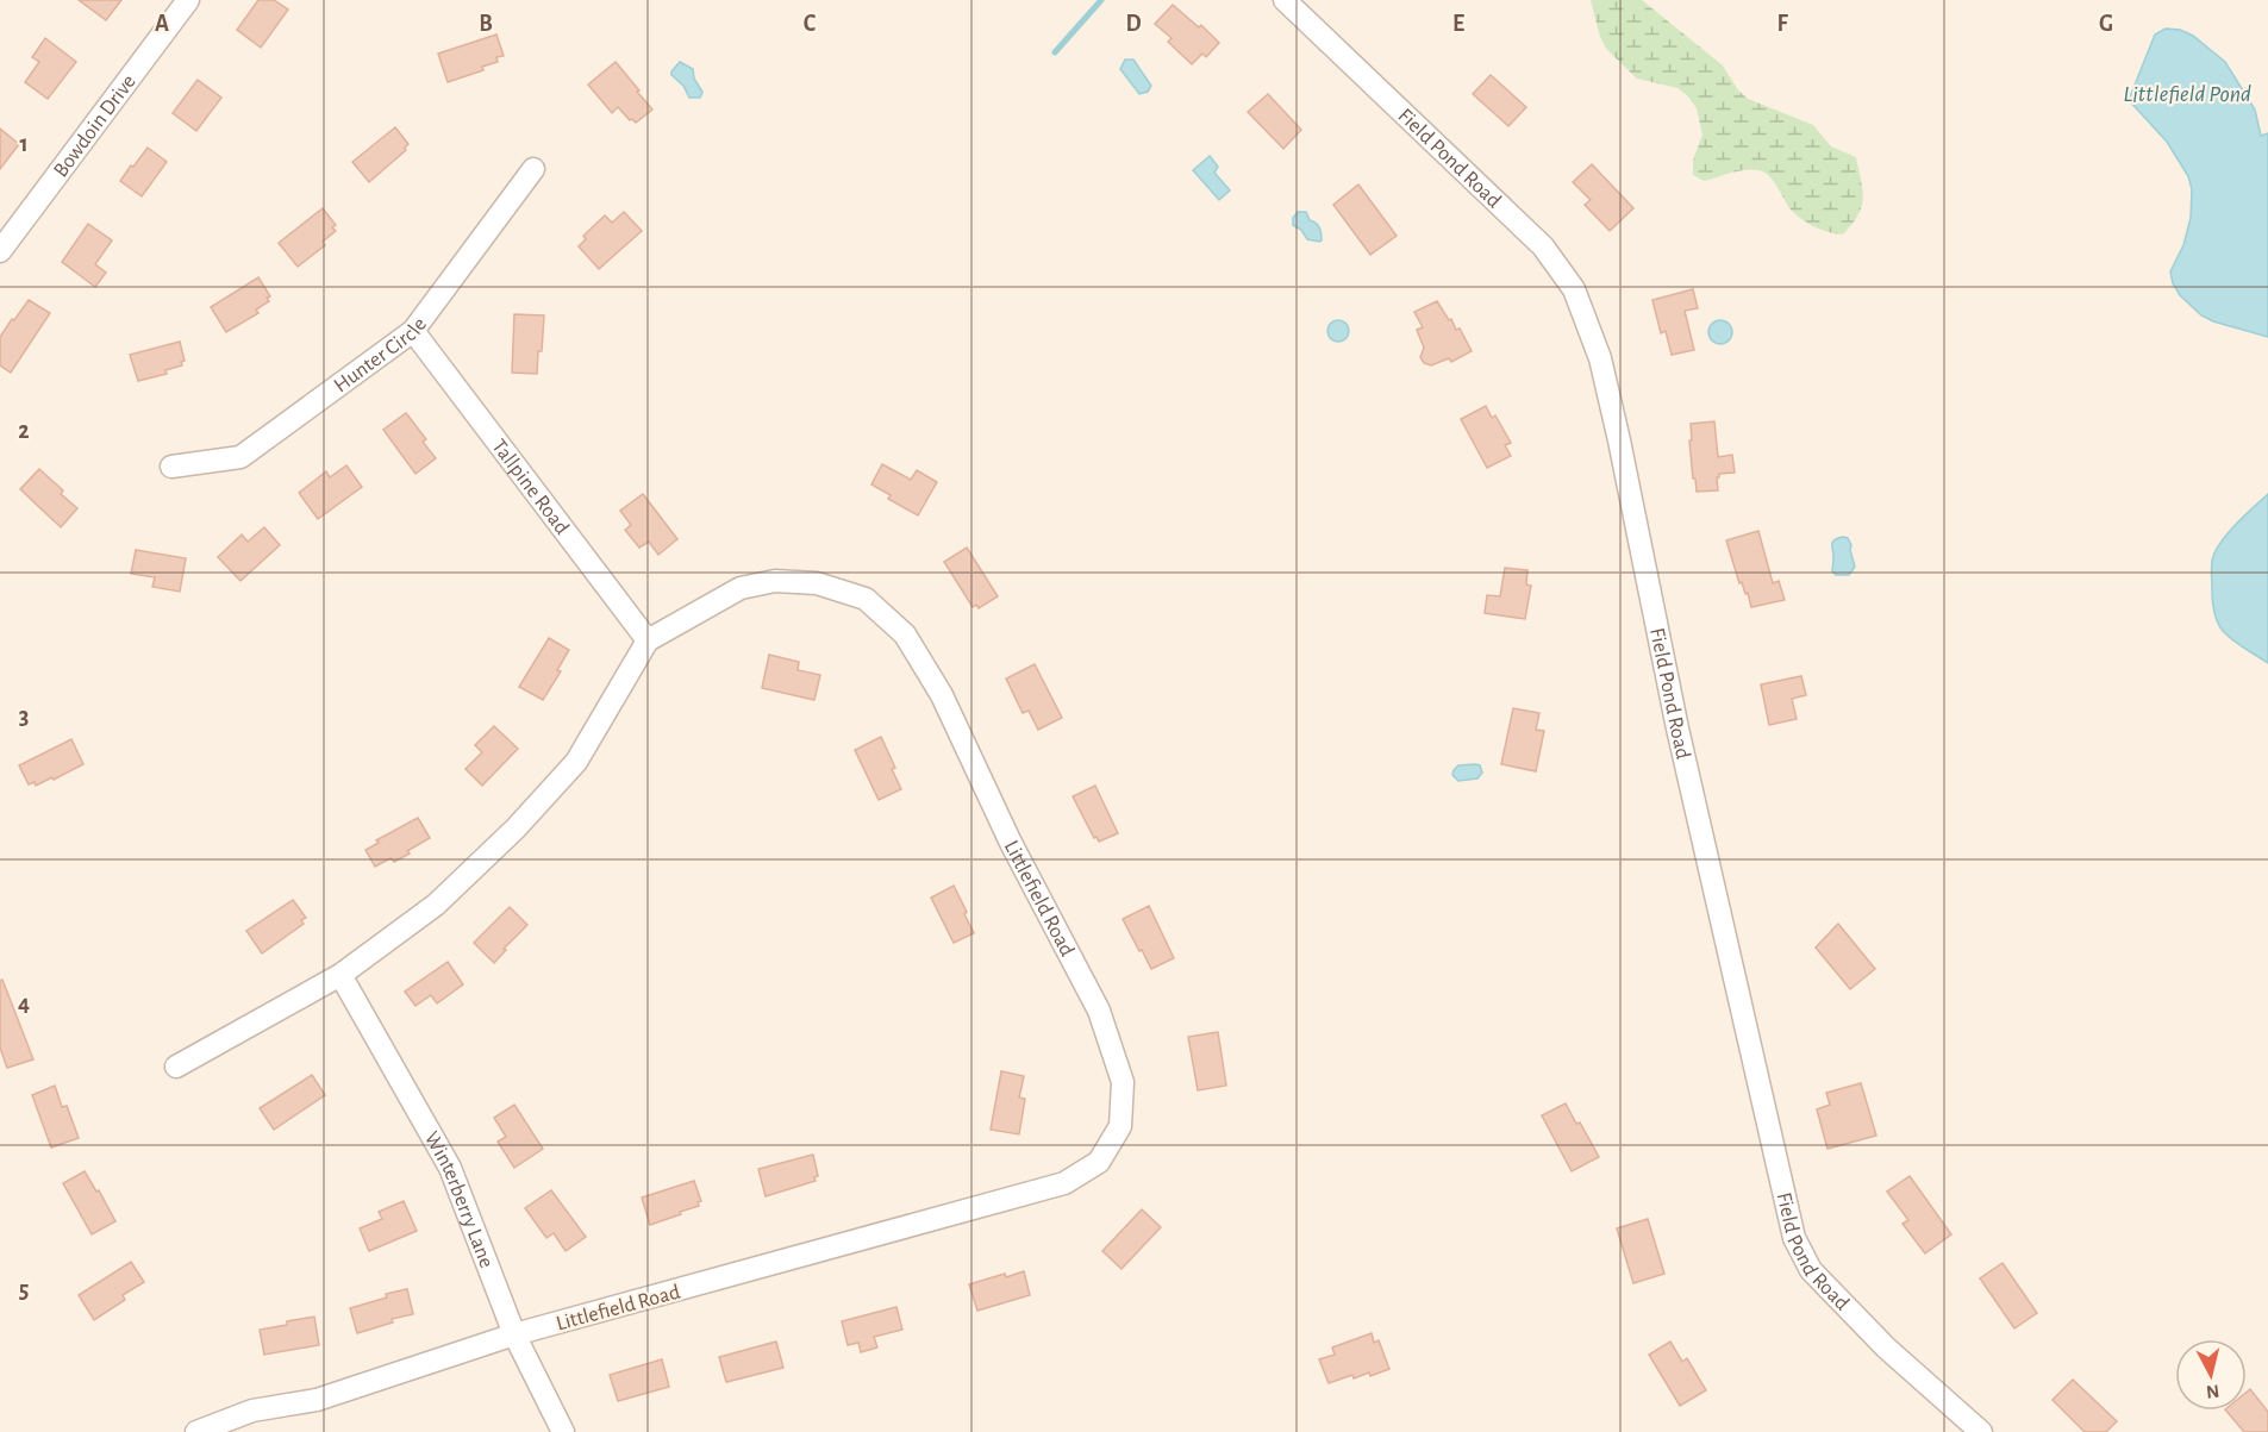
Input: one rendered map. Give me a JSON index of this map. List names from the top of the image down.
{
  "streets": {
    "street": [
      "Bowdoin Drive",
      "Field Pond Road",
      "Hunter Circle",
      "Tallpine Road",
      "Littlefield Road",
      "Winterberry Lane"
    ]
  },
  "crossings": [
    ["Hunter Circle", "Tallpine Road"],
    ["Tallpine Road", "Littlefield Road"],
    ["Littlefield Road", "Winterberry Lane"]
  ],
  "water": ["Littlefield Pond"],
  "north": "bottom",
  "grid": {
    "columns": [
      "A",
      "B",
      "C",
      "D",
      "E",
      "F",
      "G"
    ],
    "rows": [
      "1",
      "2",
      "3",
      "4",
      "5"
    ]
  }
}
